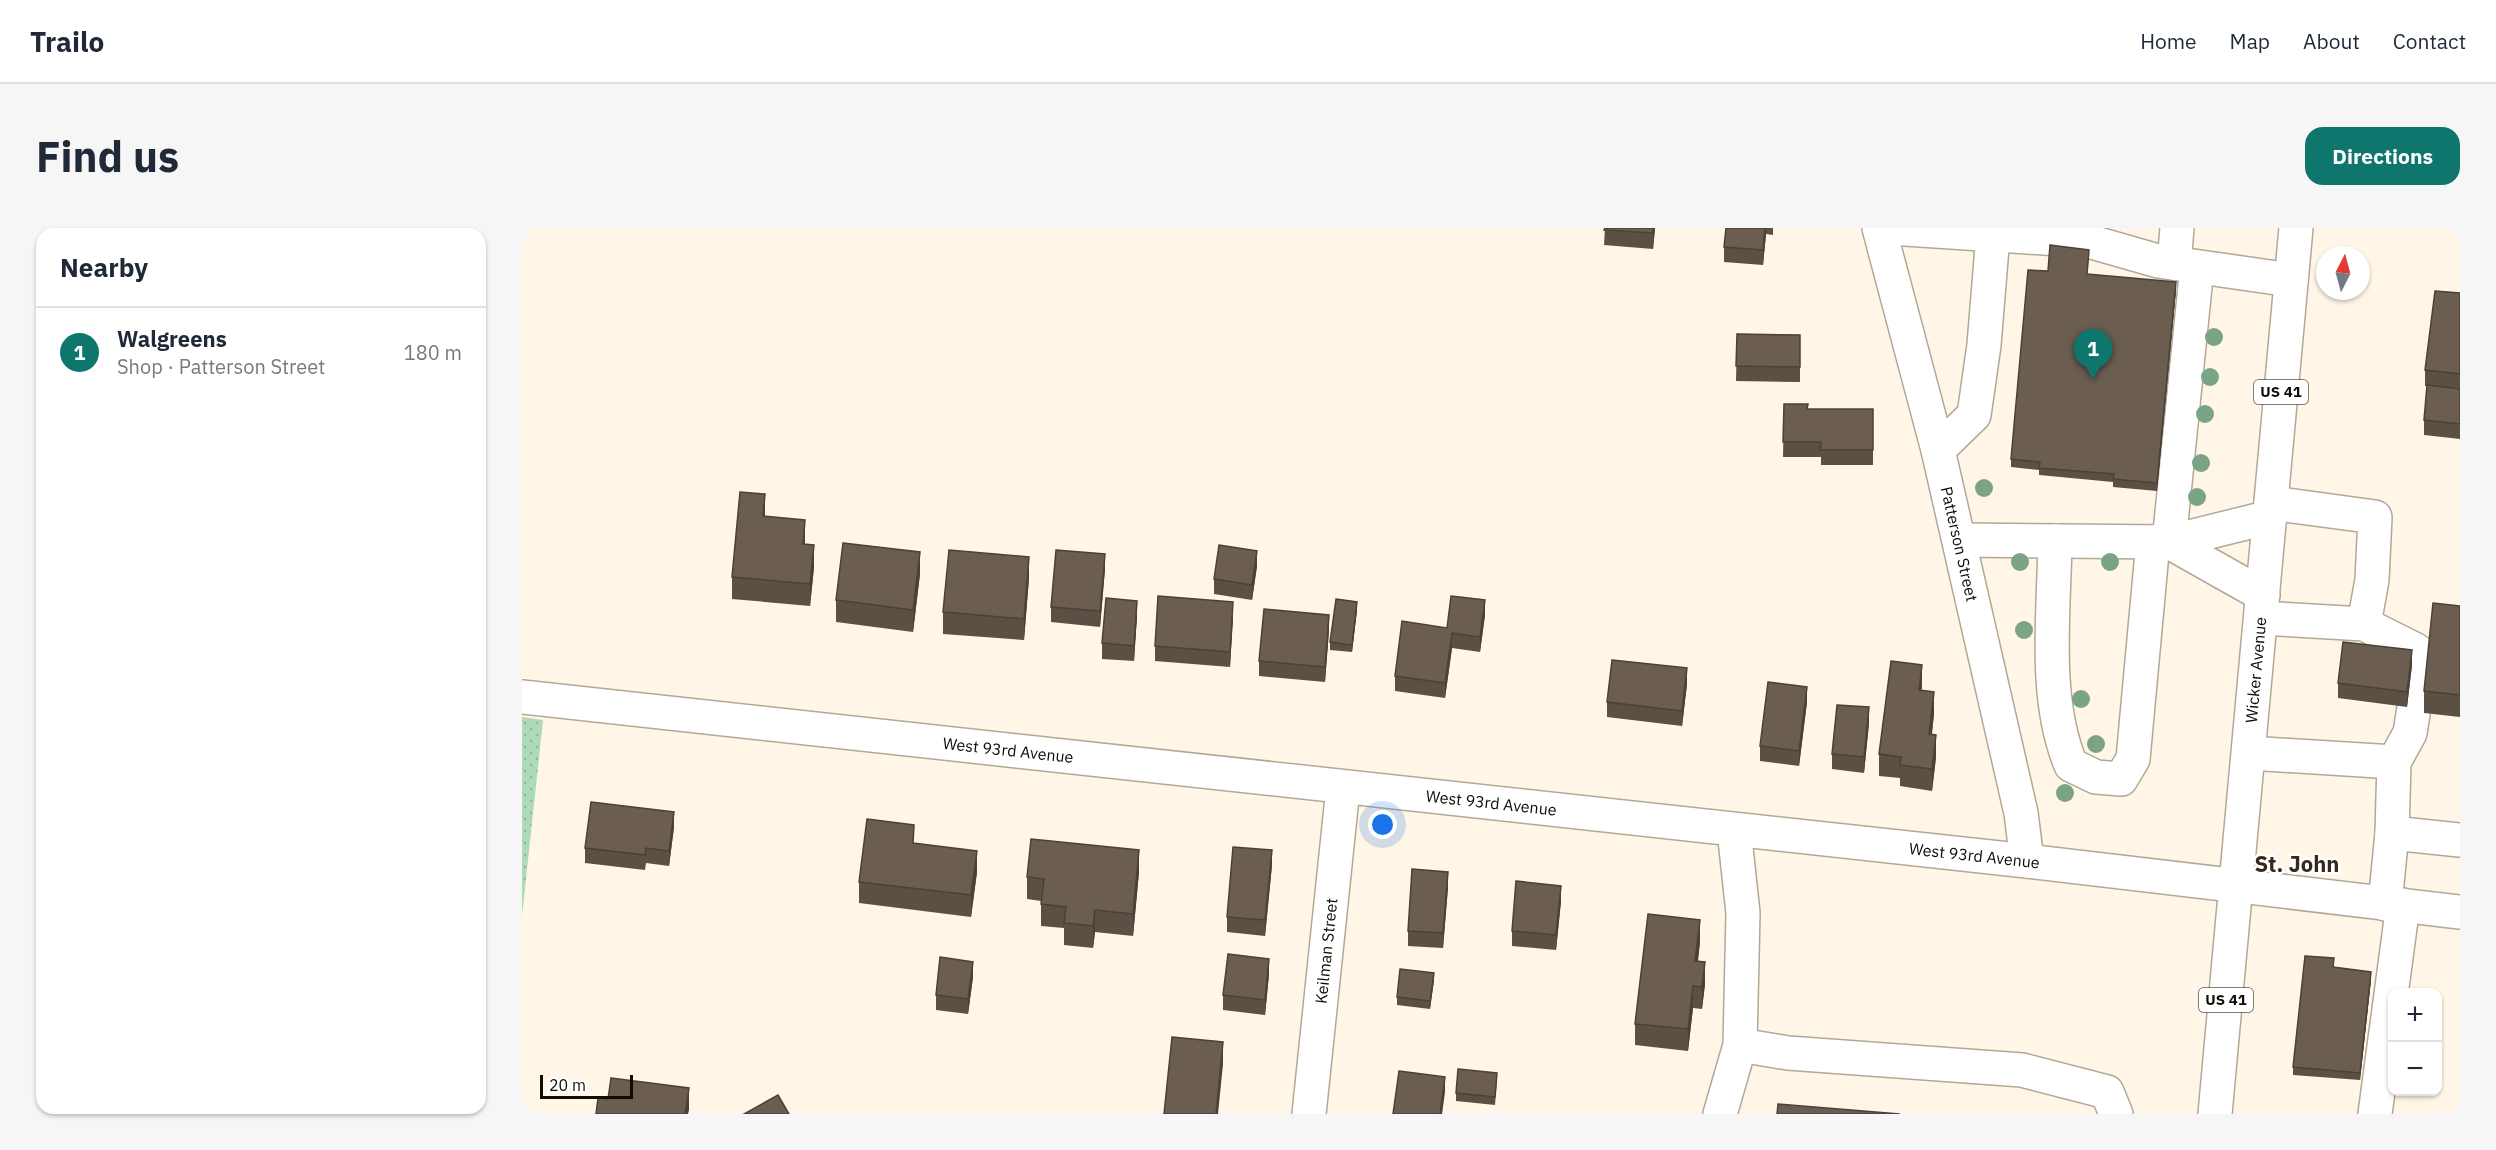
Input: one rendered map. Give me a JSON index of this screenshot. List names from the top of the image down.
{
  "streets": {
    "main road": [
      "US 41",
      "Patterson Street",
      "Wicker Avenue",
      "West 93rd Avenue",
      "Keilman Street"
    ]
  },
  "crossings": [
    ["Patterson Street", "West 93rd Avenue"],
    ["Wicker Avenue", "West 93rd Avenue"],
    ["West 93rd Avenue", "Keilman Street"]
  ],
  "districts": ["St. John"],
  "scale_bar": "20 m",
  "north": "top",
  "page": {
    "header": "Trailo",
    "nav": [
      "Home",
      "Map",
      "About",
      "Contact"
    ],
    "buttons": "Directions",
    "title": "Find us",
    "heading": "Nearby",
    "list": [
      {
        "mark": "1",
        "name": "Walgreens",
        "note": "Shop · Patterson Street",
        "value": "180 m"
      }
    ],
    "pins": "1",
    "map_buttons": ["+", "−"],
    "scale": "20 m"
  }
}
